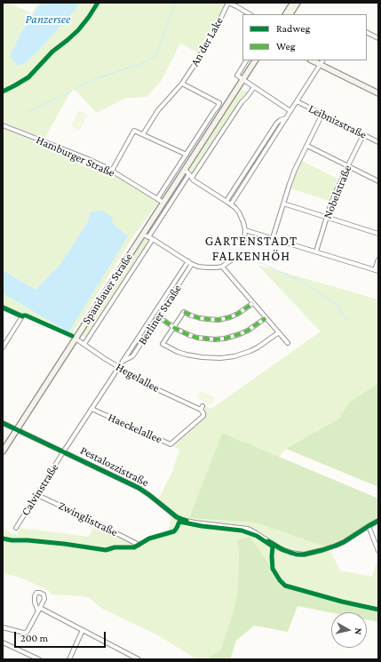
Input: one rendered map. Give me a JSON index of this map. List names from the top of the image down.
{
  "streets": {
    "main road": ["Spandauer Straße"],
    "street": [
      "An der Lake",
      "Leibnizstraße",
      "Hamburger Straße",
      "Nobelstraße",
      "Berliner Straße",
      "Hegelallee",
      "Haeckelallee",
      "Pestalozzistraße",
      "Calvinstraße",
      "Zwinglistraße"
    ]
  },
  "crossings": [
    ["Leibnizstraße", "Nobelstraße"],
    ["Leibnizstraße", "Spandauer Straße"],
    ["Hamburger Straße", "Spandauer Straße"],
    ["Spandauer Straße", "Hegelallee"],
    ["Spandauer Straße", "Pestalozzistraße"],
    ["Berliner Straße", "Hegelallee"],
    ["Berliner Straße", "Haeckelallee"],
    ["Berliner Straße", "Pestalozzistraße"],
    ["Berliner Straße", "Calvinstraße"],
    ["Hegelallee", "Haeckelallee"],
    ["Pestalozzistraße", "Calvinstraße"],
    ["Calvinstraße", "Zwinglistraße"]
  ],
  "districts": ["GARTENSTADT FALKENHÖH"],
  "water": ["Panzersee"],
  "legend": ["Radweg", "Weg"],
  "scale_bar": "200 m",
  "north": "right"
}
